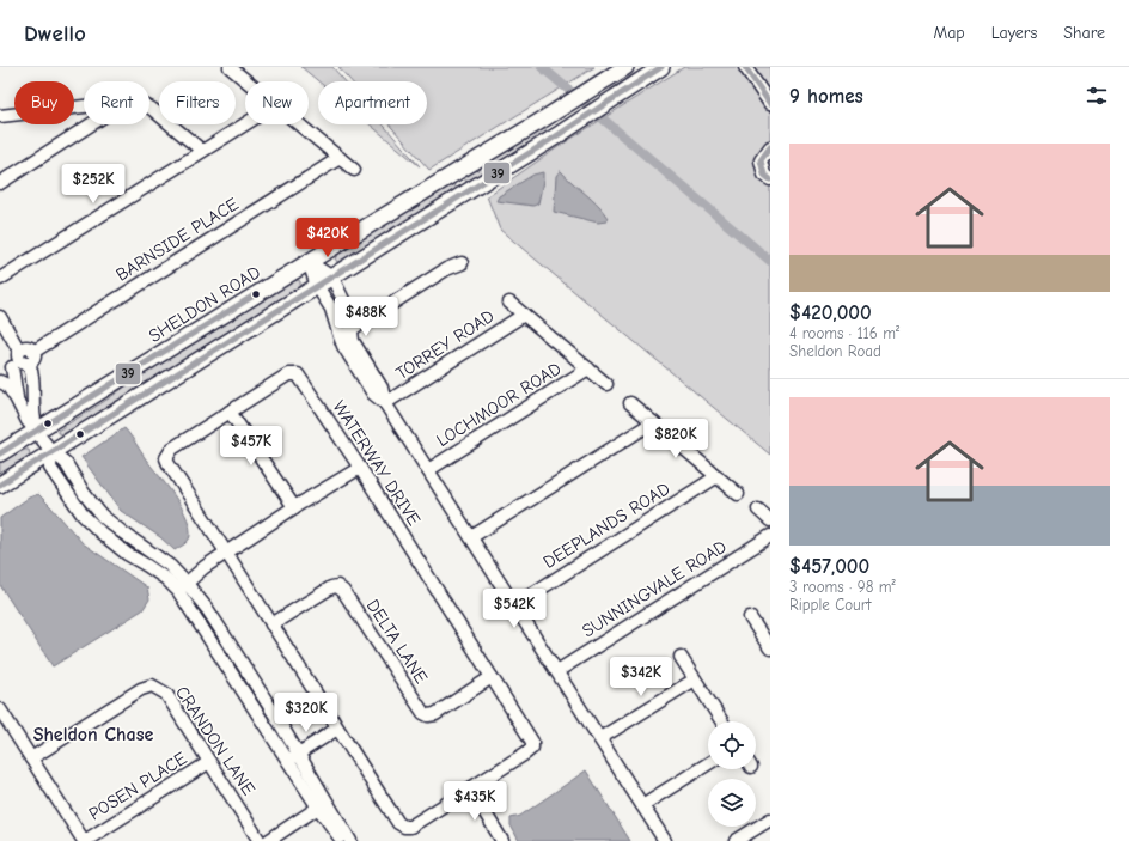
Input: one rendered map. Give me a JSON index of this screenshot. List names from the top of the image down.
{
  "streets": {
    "main road": ["SHELDON ROAD"],
    "street": [
      "BARNSIDE PLACE",
      "TORREY ROAD",
      "LOCHMOOR ROAD",
      "WATERWAY DRIVE",
      "DEEPLANDS ROAD",
      "SUNNINGVALE ROAD",
      "DELTA LANE",
      "CRANDON LANE",
      "POSEN PLACE"
    ]
  },
  "crossings": [
    ["WATERWAY DRIVE", "DELTA LANE"],
    ["CRANDON LANE", "POSEN PLACE"]
  ],
  "districts": ["Sheldon Chase"],
  "lines": ["transit line 39"],
  "page": {
    "header": "Dwello",
    "nav": ["Map", "Layers", "Share"],
    "heading": "9 homes",
    "chip": [
      "Buy",
      "Rent",
      "Filters",
      "New",
      "Apartment"
    ],
    "list": [
      {
        "name": "$420,000",
        "note": "4 rooms · 116 m² · Sheldon Road"
      },
      {
        "name": "$457,000",
        "note": "3 rooms · 98 m² · Ripple Court"
      }
    ],
    "price": [
      "$252K",
      "$420K",
      "$488K",
      "$820K",
      "$457K",
      "$542K",
      "$342K",
      "$320K",
      "$435K"
    ]
  }
}
